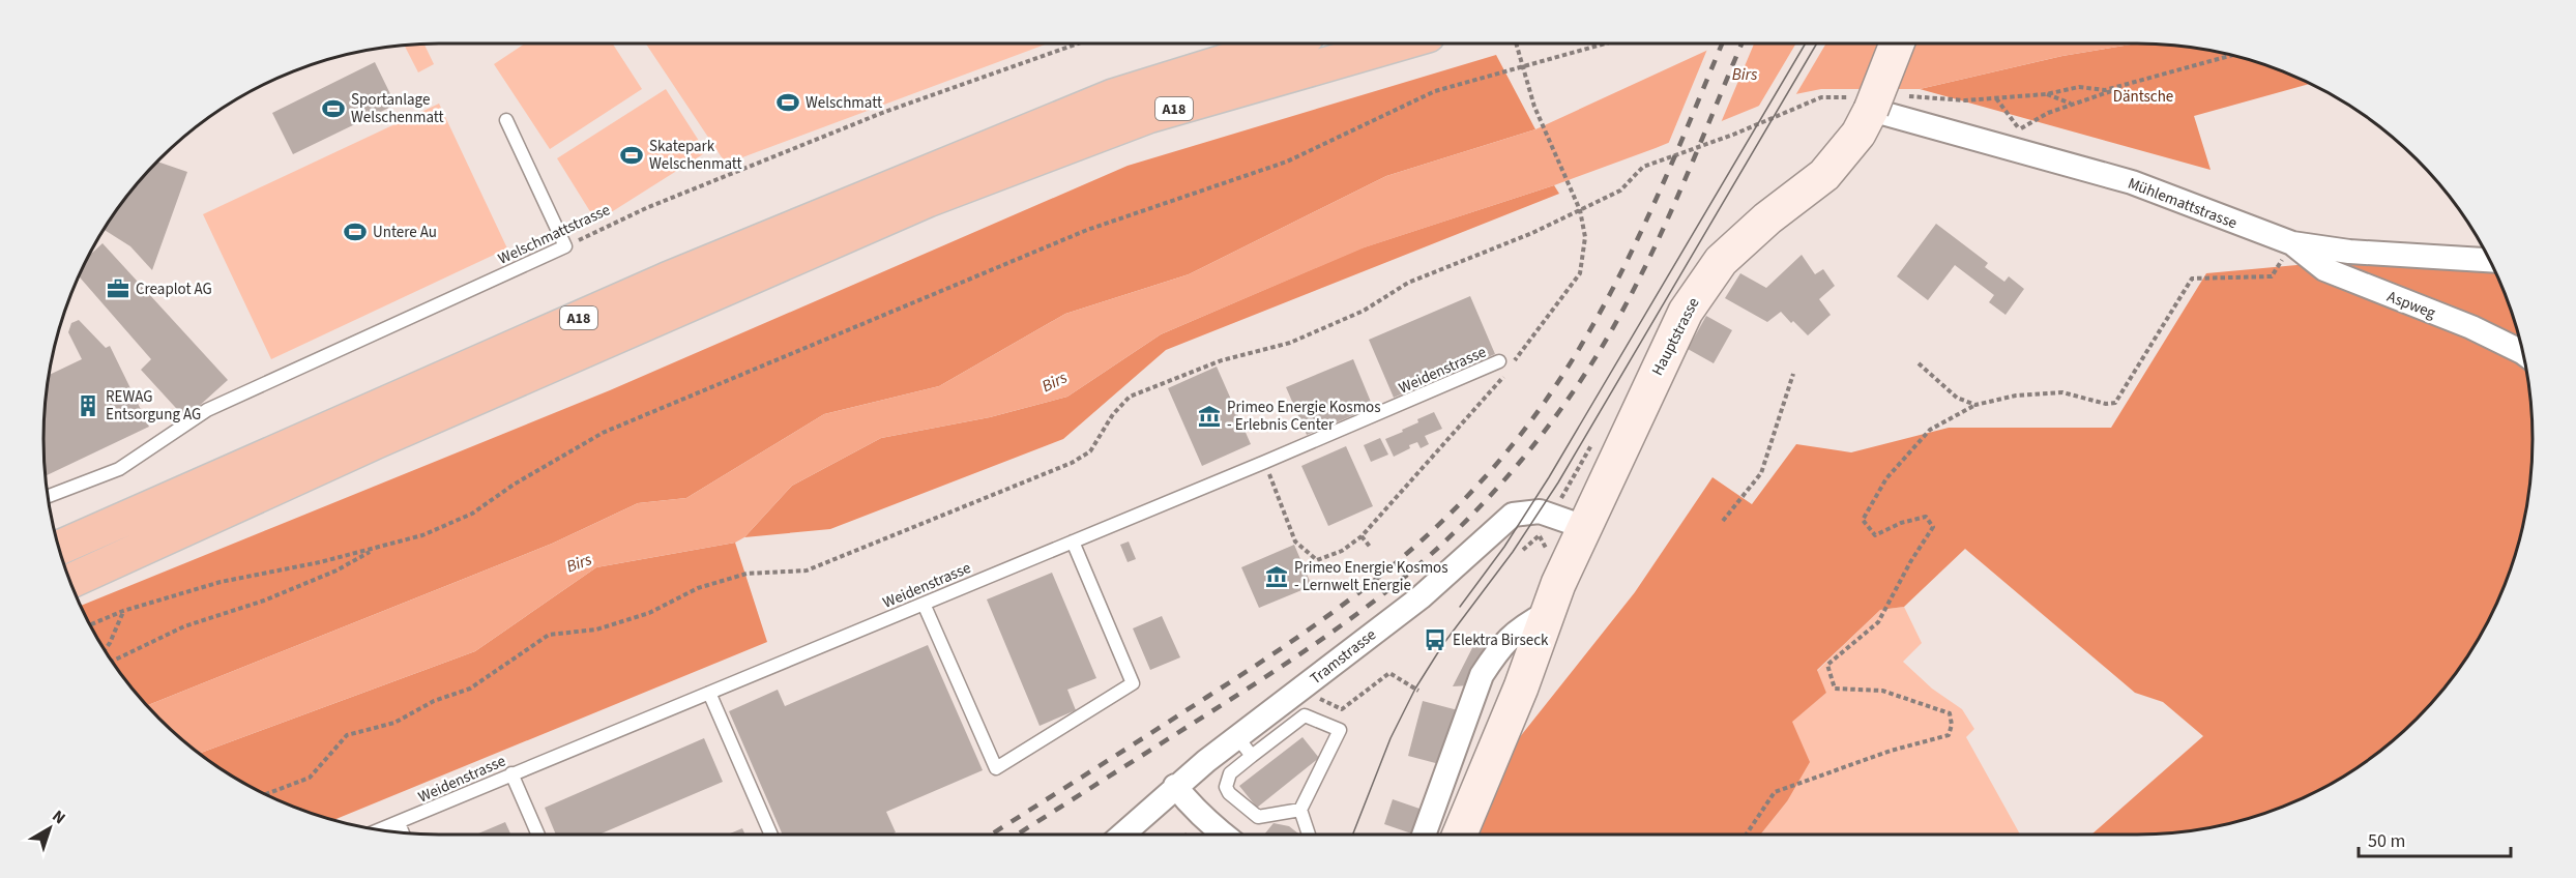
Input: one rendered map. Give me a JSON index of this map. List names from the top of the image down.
{
  "streets": {
    "highway": ["A18"],
    "main road": ["Hauptstrasse"],
    "street": ["Mühlemattstrasse", "Aspweg", "Tramstrasse"],
    "lane": ["Welschmattstrasse", "Weidenstrasse"]
  },
  "crossings": [
    ["Mühlemattstrasse", "Aspweg"],
    ["Mühlemattstrasse", "Hauptstrasse"],
    ["Hauptstrasse", "Tramstrasse"]
  ],
  "water": ["Birs"],
  "parks": ["Däntsche"],
  "places": {
    "sports": [
      "Welschmatt",
      "Sportanlage Welschenmatt",
      "Skatepark Welschenmatt",
      "Untere Au"
    ],
    "office": ["Creaplot AG"],
    "building": ["REWAG Entsorgung AG"],
    "museum": ["Primeo Energie Kosmos - Erlebnis Center", "Primeo Energie Kosmos - Lernwelt Energie"],
    "bus stop": ["Elektra Birseck"]
  },
  "scale_bar": "50 m",
  "north": "top right"
}
